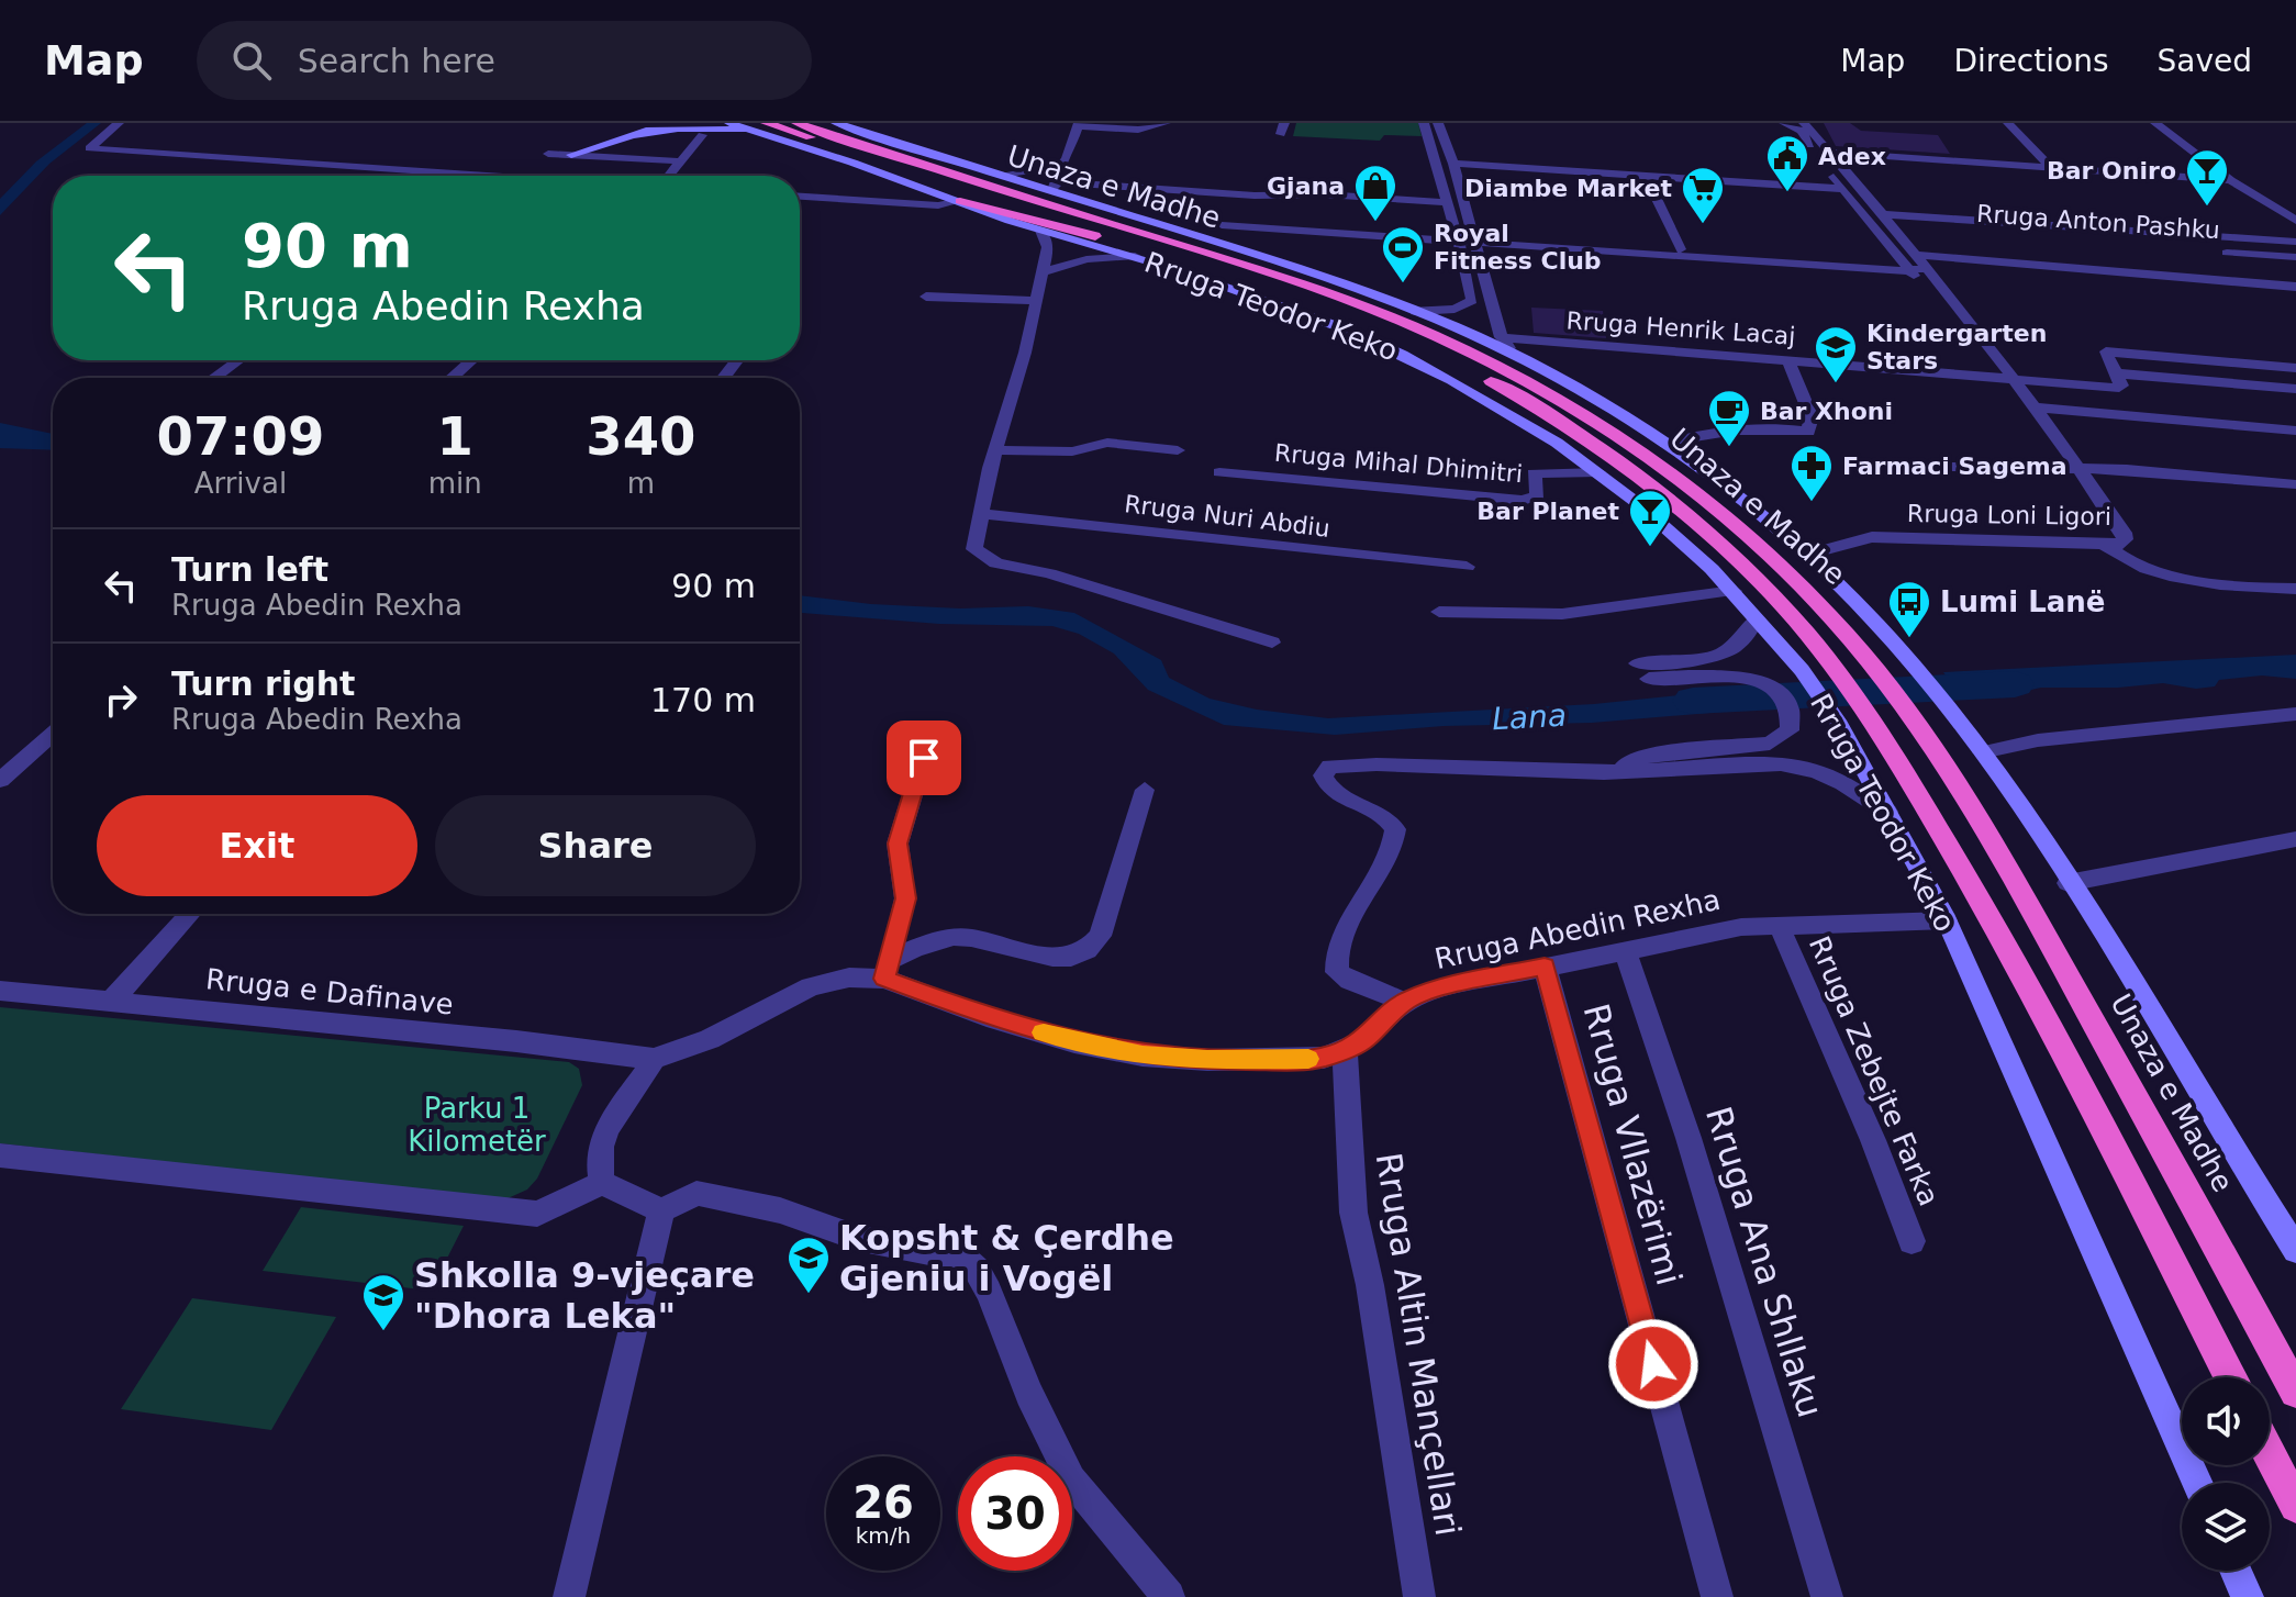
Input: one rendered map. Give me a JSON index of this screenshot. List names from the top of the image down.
{
  "streets": {
    "highway": ["Unaza e Madhe"],
    "main road": ["Rruga Teodor Keko"],
    "street": [
      "Rruga Anton Pashku",
      "Rruga Henrik Lacaj",
      "Rruga Mihal Dhimitri",
      "Rruga Loni Ligori",
      "Rruga Nuri Abdiu",
      "Rruga Abedin Rexha",
      "Rruga e Dafinave",
      "Rruga Zebejte Farka",
      "Rruga Vllazërimi",
      "Rruga Ana Shllaku",
      "Rruga Altin Mançellari"
    ]
  },
  "crossings": [
    ["Unaza e Madhe", "Rruga Teodor Keko"],
    ["Rruga Teodor Keko", "Rruga Mihal Dhimitri"],
    ["Rruga Teodor Keko", "Rruga Loni Ligori"],
    ["Rruga Teodor Keko", "Rruga Abedin Rexha"],
    ["Rruga Henrik Lacaj", "Rruga Loni Ligori"],
    ["Rruga Abedin Rexha", "Rruga e Dafinave"],
    ["Rruga Abedin Rexha", "Rruga Zebejte Farka"],
    ["Rruga Abedin Rexha", "Rruga Vllazërimi"],
    ["Rruga Abedin Rexha", "Rruga Ana Shllaku"],
    ["Rruga Abedin Rexha", "Rruga Altin Mançellari"]
  ],
  "water": ["Lana"],
  "parks": ["Parku 1 Kilometër"],
  "places": {
    "public building": ["Adex"],
    "bar": ["Bar Oniro", "Bar Planet"],
    "shop": ["Gjana"],
    "supermarket": ["Diambe Market"],
    "sports": ["Royal Fitness Club"],
    "school or university": ["Kindergarten Stars", "Kopsht & Çerdhe Gjeniu i Vogël", "Shkolla 9-vjeçare \"Dhora Leka\""],
    "cafe": ["Bar Xhoni"],
    "pharmacy": ["Farmaci Sagema"],
    "bus stop": ["Lumi Lanë"]
  },
  "page": {
    "header": "Map",
    "search": "Search here",
    "nav": ["Map", "Directions", "Saved"],
    "turn": ["90 m", "Rruga Abedin Rexha"],
    "eta": [
      "07:09",
      "Arrival",
      "1",
      "min",
      "340",
      "m"
    ],
    "list": [
      {
        "name": "Turn left",
        "note": "Rruga Abedin Rexha",
        "value": "90 m"
      },
      {
        "name": "Turn right",
        "note": "Rruga Abedin Rexha",
        "value": "170 m"
      }
    ],
    "buttons": ["Exit", "Share"],
    "speed": "26 km/h",
    "limit": "30"
  }
}
